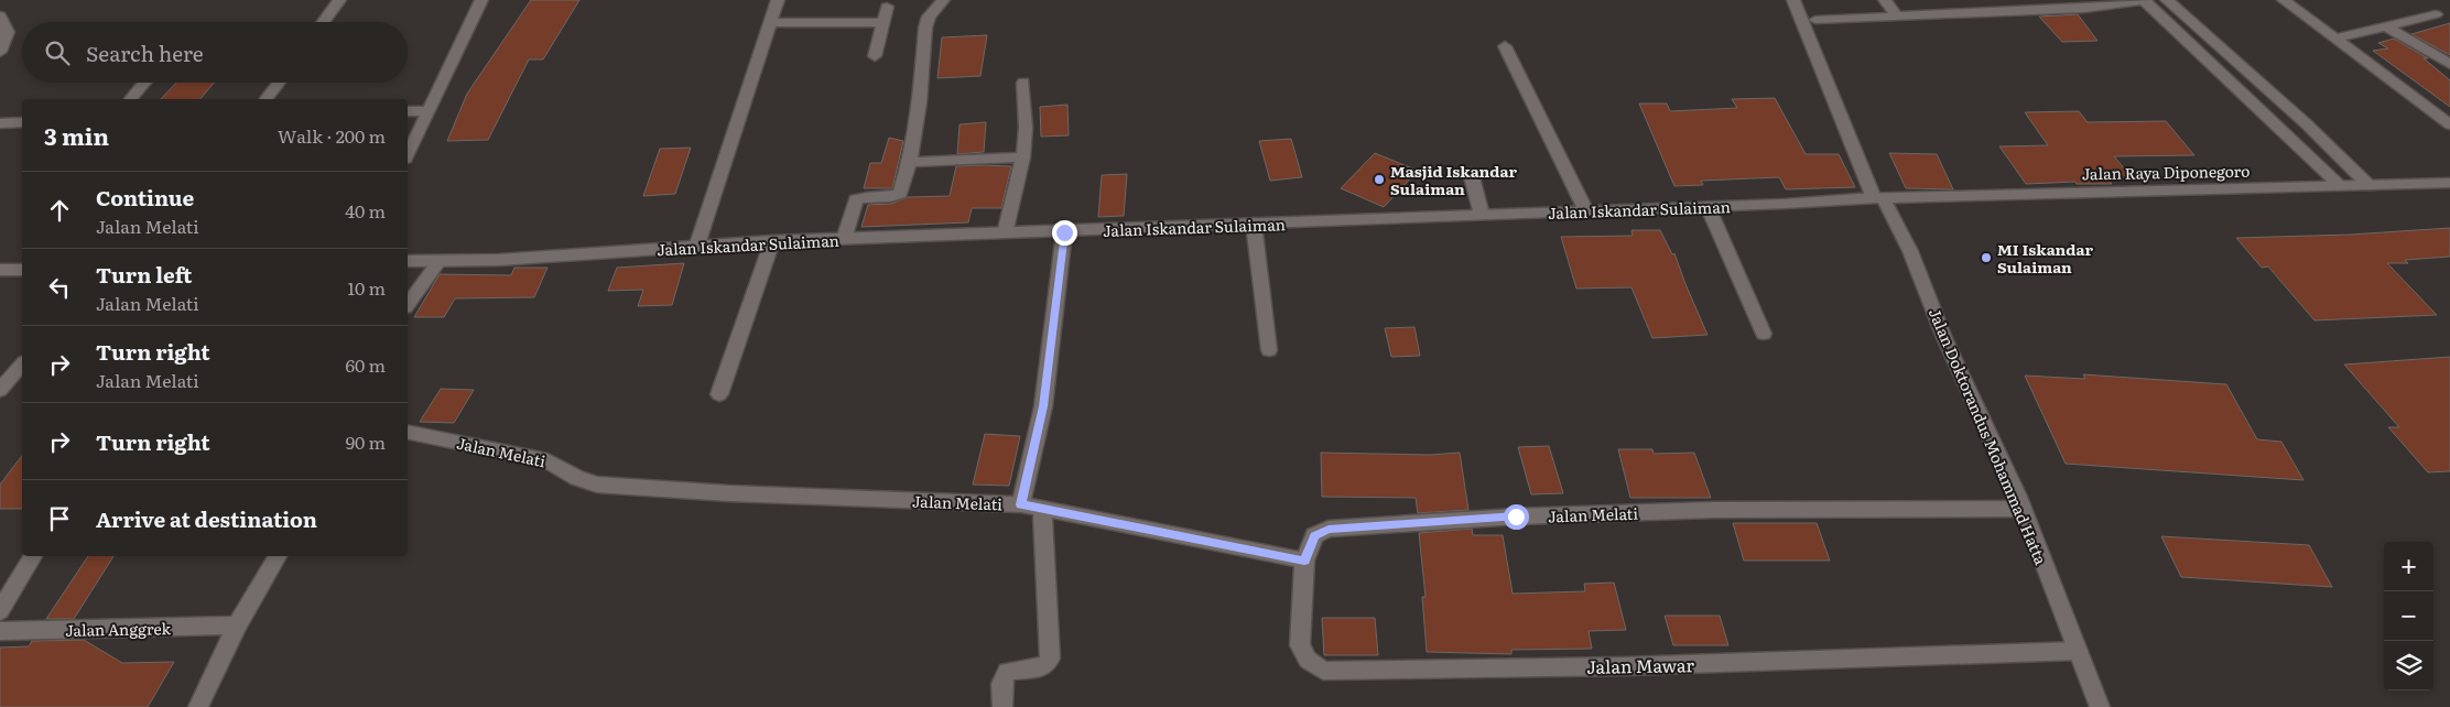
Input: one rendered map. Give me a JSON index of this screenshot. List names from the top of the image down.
{
  "streets": {
    "street": [
      "Jalan Raya Diponegoro",
      "Jalan Iskandar Sulaiman",
      "Jalan Doktorandus Mohammad Hatta",
      "Jalan Melati",
      "Jalan Anggrek",
      "Jalan Mawar"
    ]
  },
  "crossings": [
    ["Jalan Raya Diponegoro", "Jalan Iskandar Sulaiman"],
    ["Jalan Raya Diponegoro", "Jalan Doktorandus Mohammad Hatta"],
    ["Jalan Iskandar Sulaiman", "Jalan Doktorandus Mohammad Hatta"],
    ["Jalan Doktorandus Mohammad Hatta", "Jalan Melati"],
    ["Jalan Doktorandus Mohammad Hatta", "Jalan Mawar"],
    ["Jalan Melati", "Jalan Mawar"]
  ],
  "places": ["Masjid Iskandar Sulaiman", "MI Iskandar Sulaiman"],
  "page": {
    "search": "Search here",
    "heading": ["3 min", "Walk · 200 m"],
    "list": [
      ["Continue", "Jalan Melati", "40 m"],
      ["Turn left", "Jalan Melati", "10 m"],
      ["Turn right", "Jalan Melati", "60 m"],
      ["Turn right", "90 m"],
      "Arrive at destination"
    ],
    "map_buttons": ["+", "−"]
  }
}
